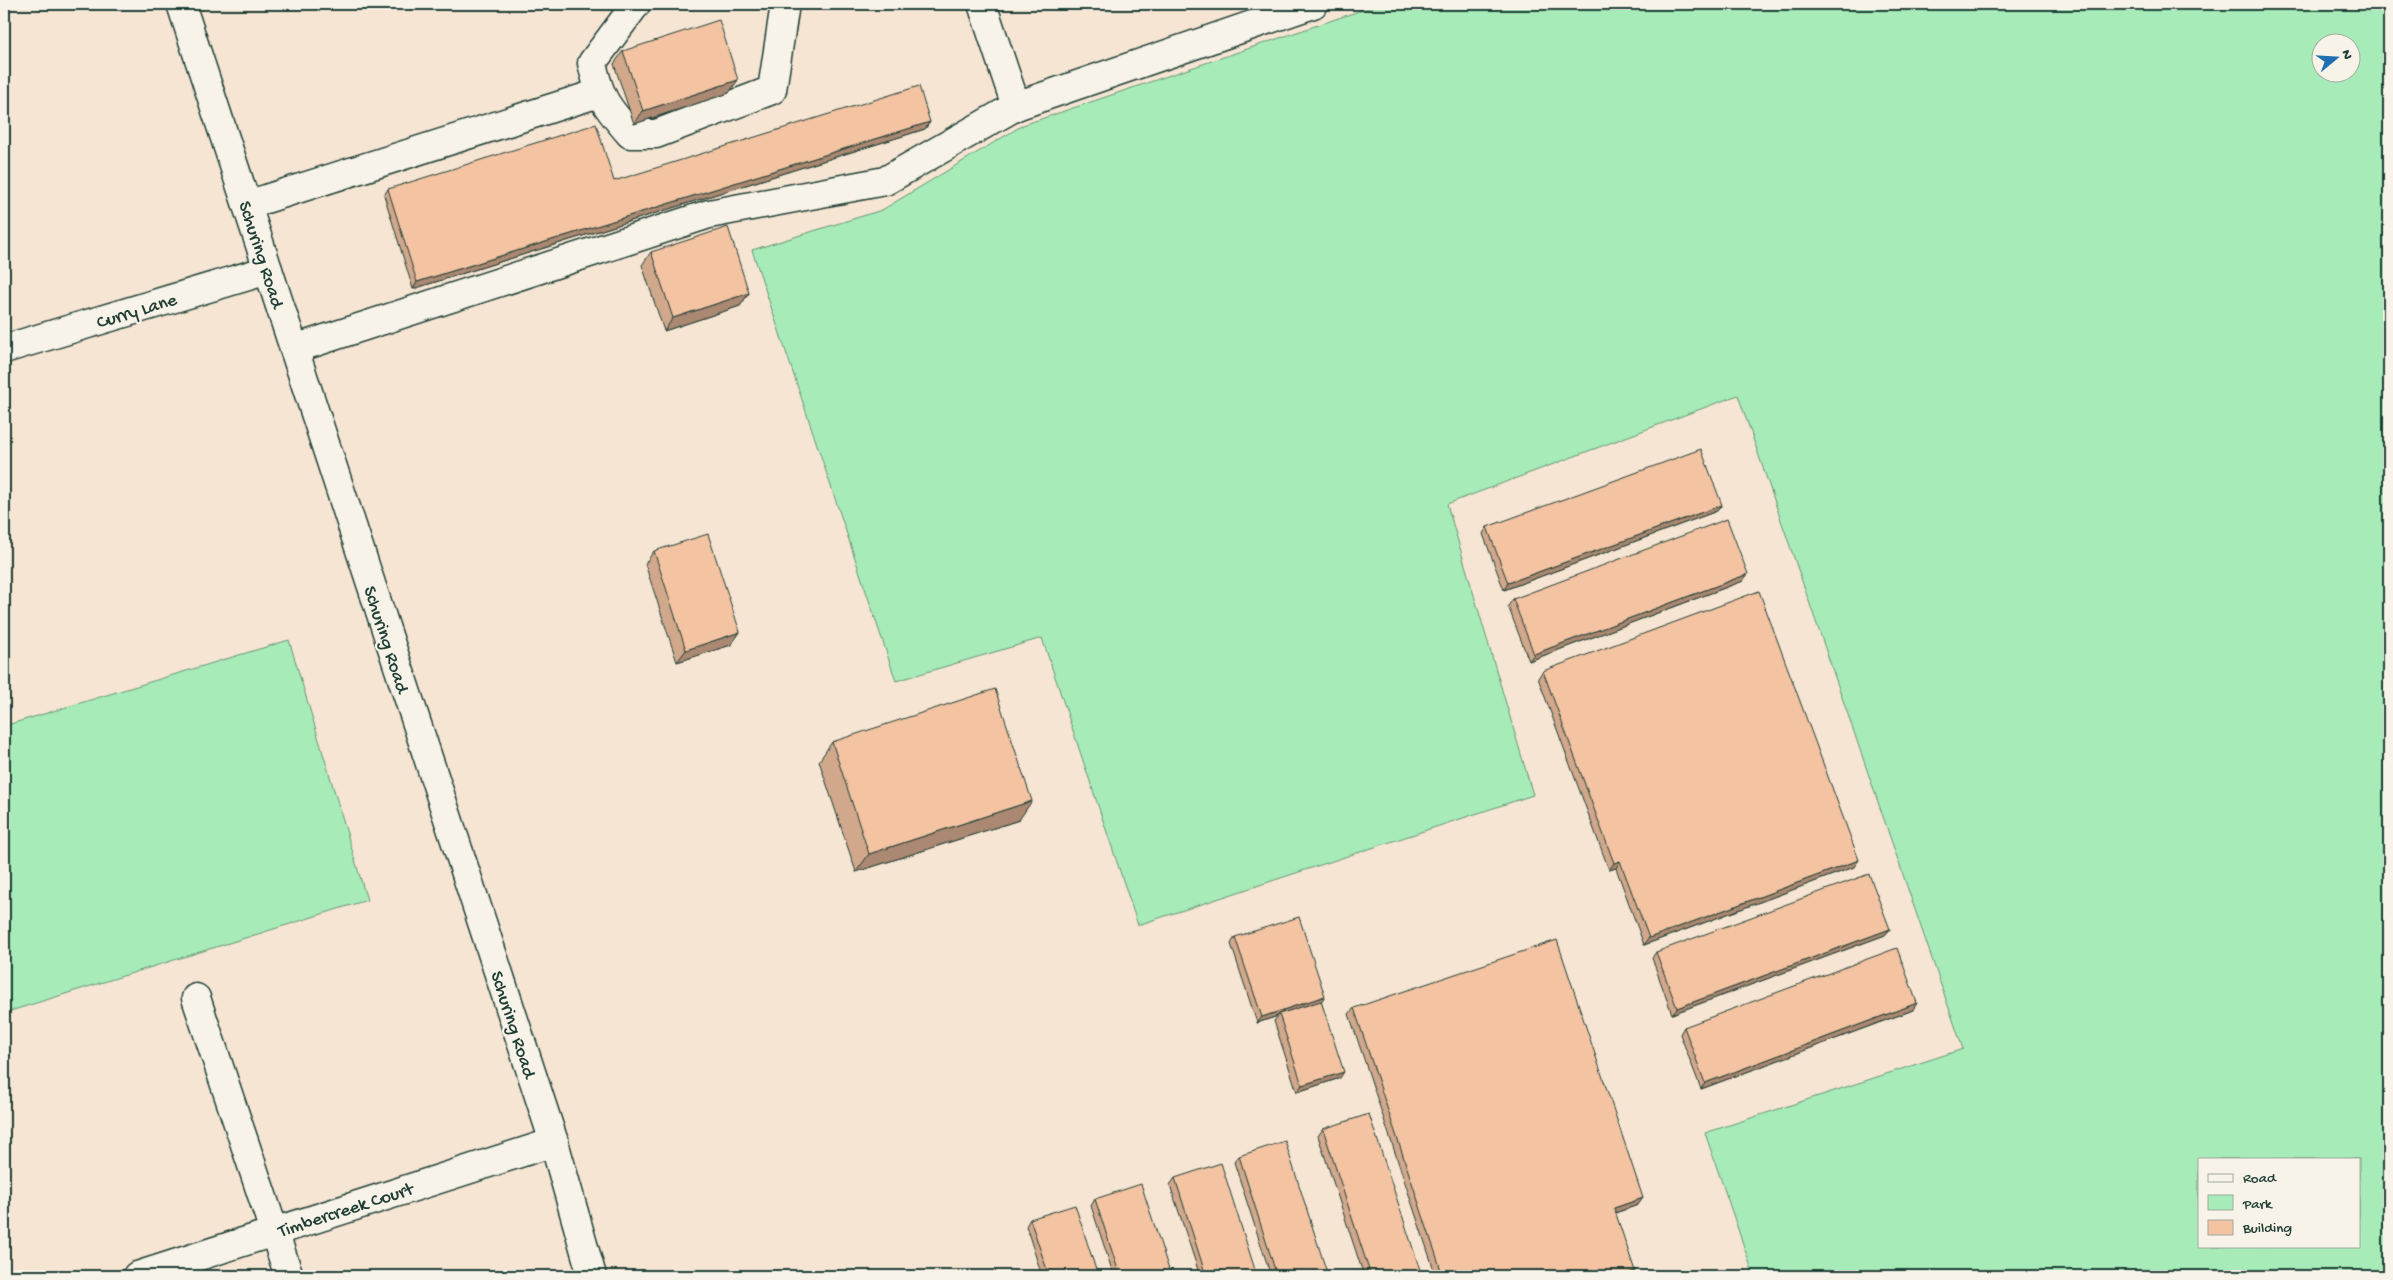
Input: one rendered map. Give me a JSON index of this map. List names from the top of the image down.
{
  "streets": {
    "street": ["Schuring Road", "Curry Lane", "Timbercreek Court"]
  },
  "crossings": [
    ["Schuring Road", "Curry Lane"],
    ["Schuring Road", "Timbercreek Court"]
  ],
  "legend": ["Road", "Park", "Building"],
  "north": "right"
}
